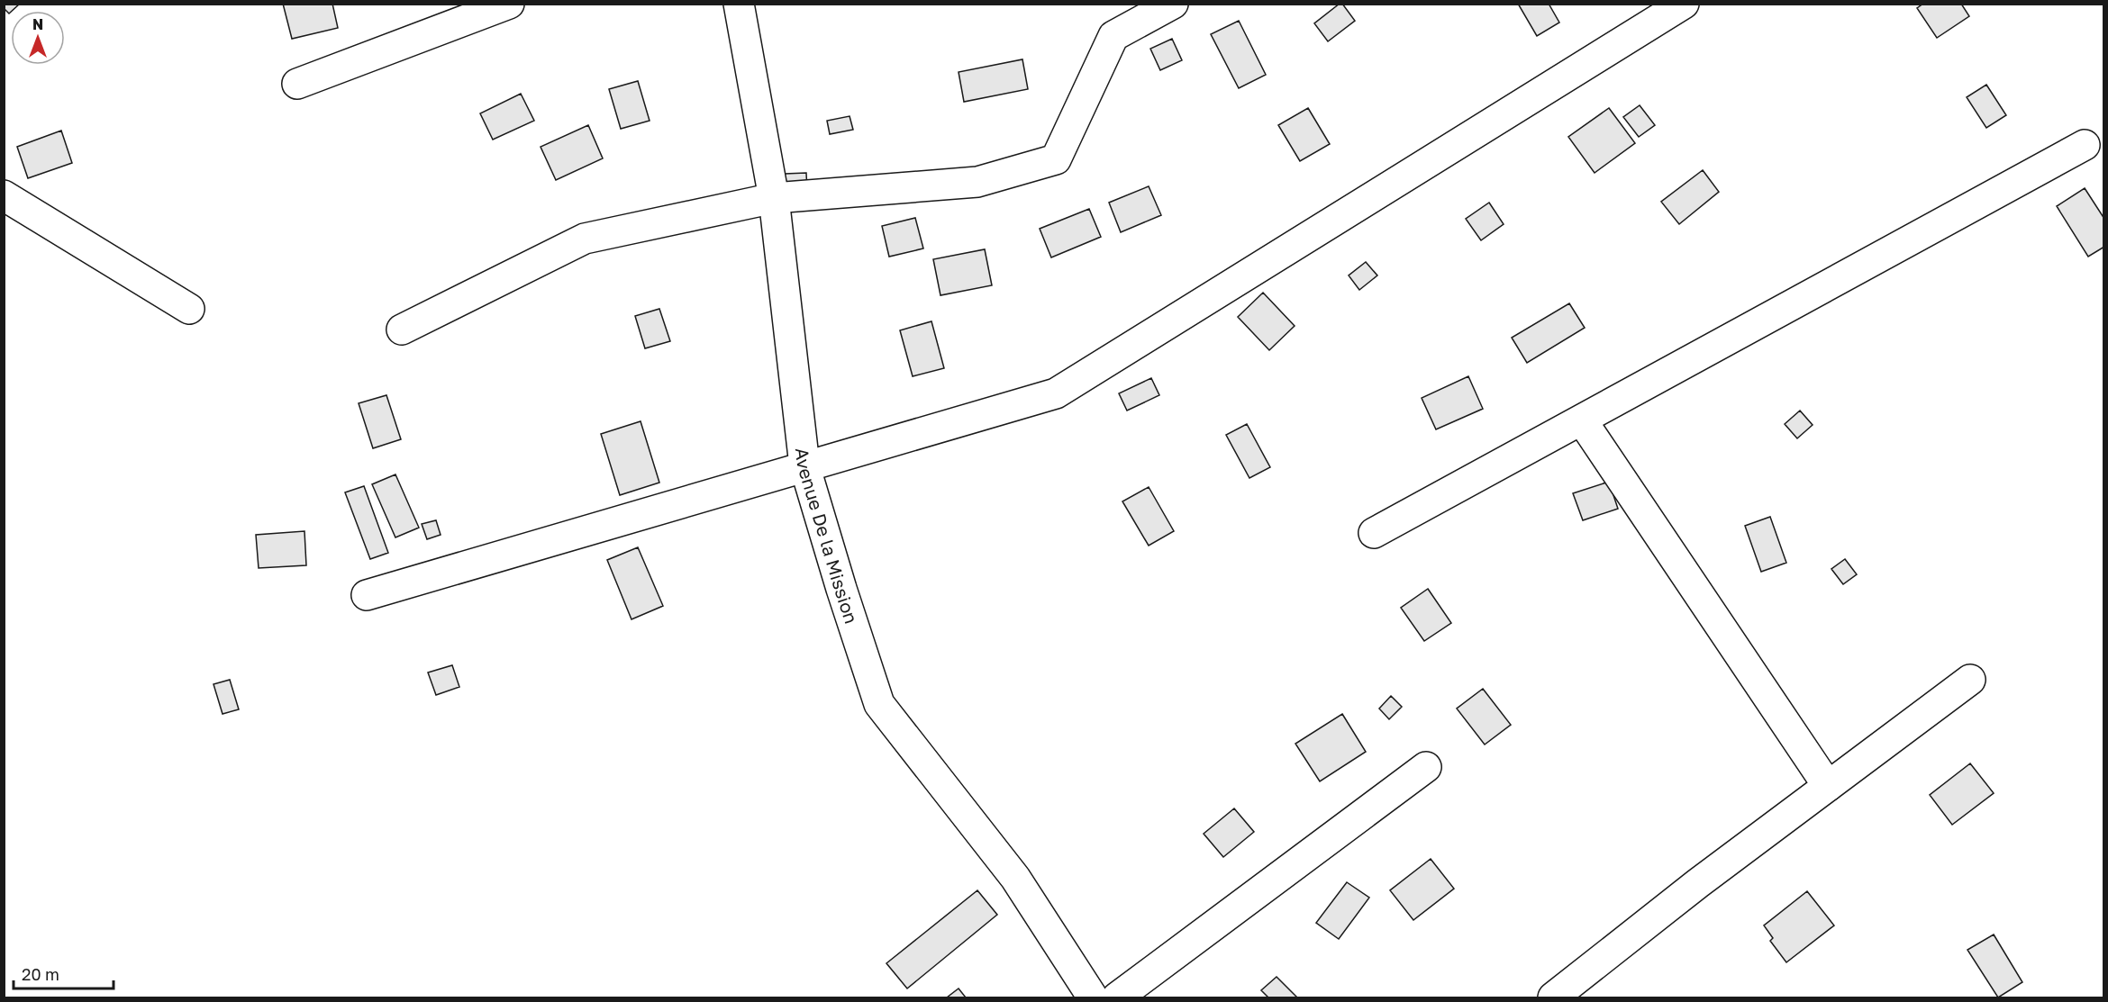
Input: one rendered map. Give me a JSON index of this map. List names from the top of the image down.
{
  "streets": {
    "street": ["Avenue De la Mission"]
  },
  "scale_bar": "20 m",
  "north": "top"
}
